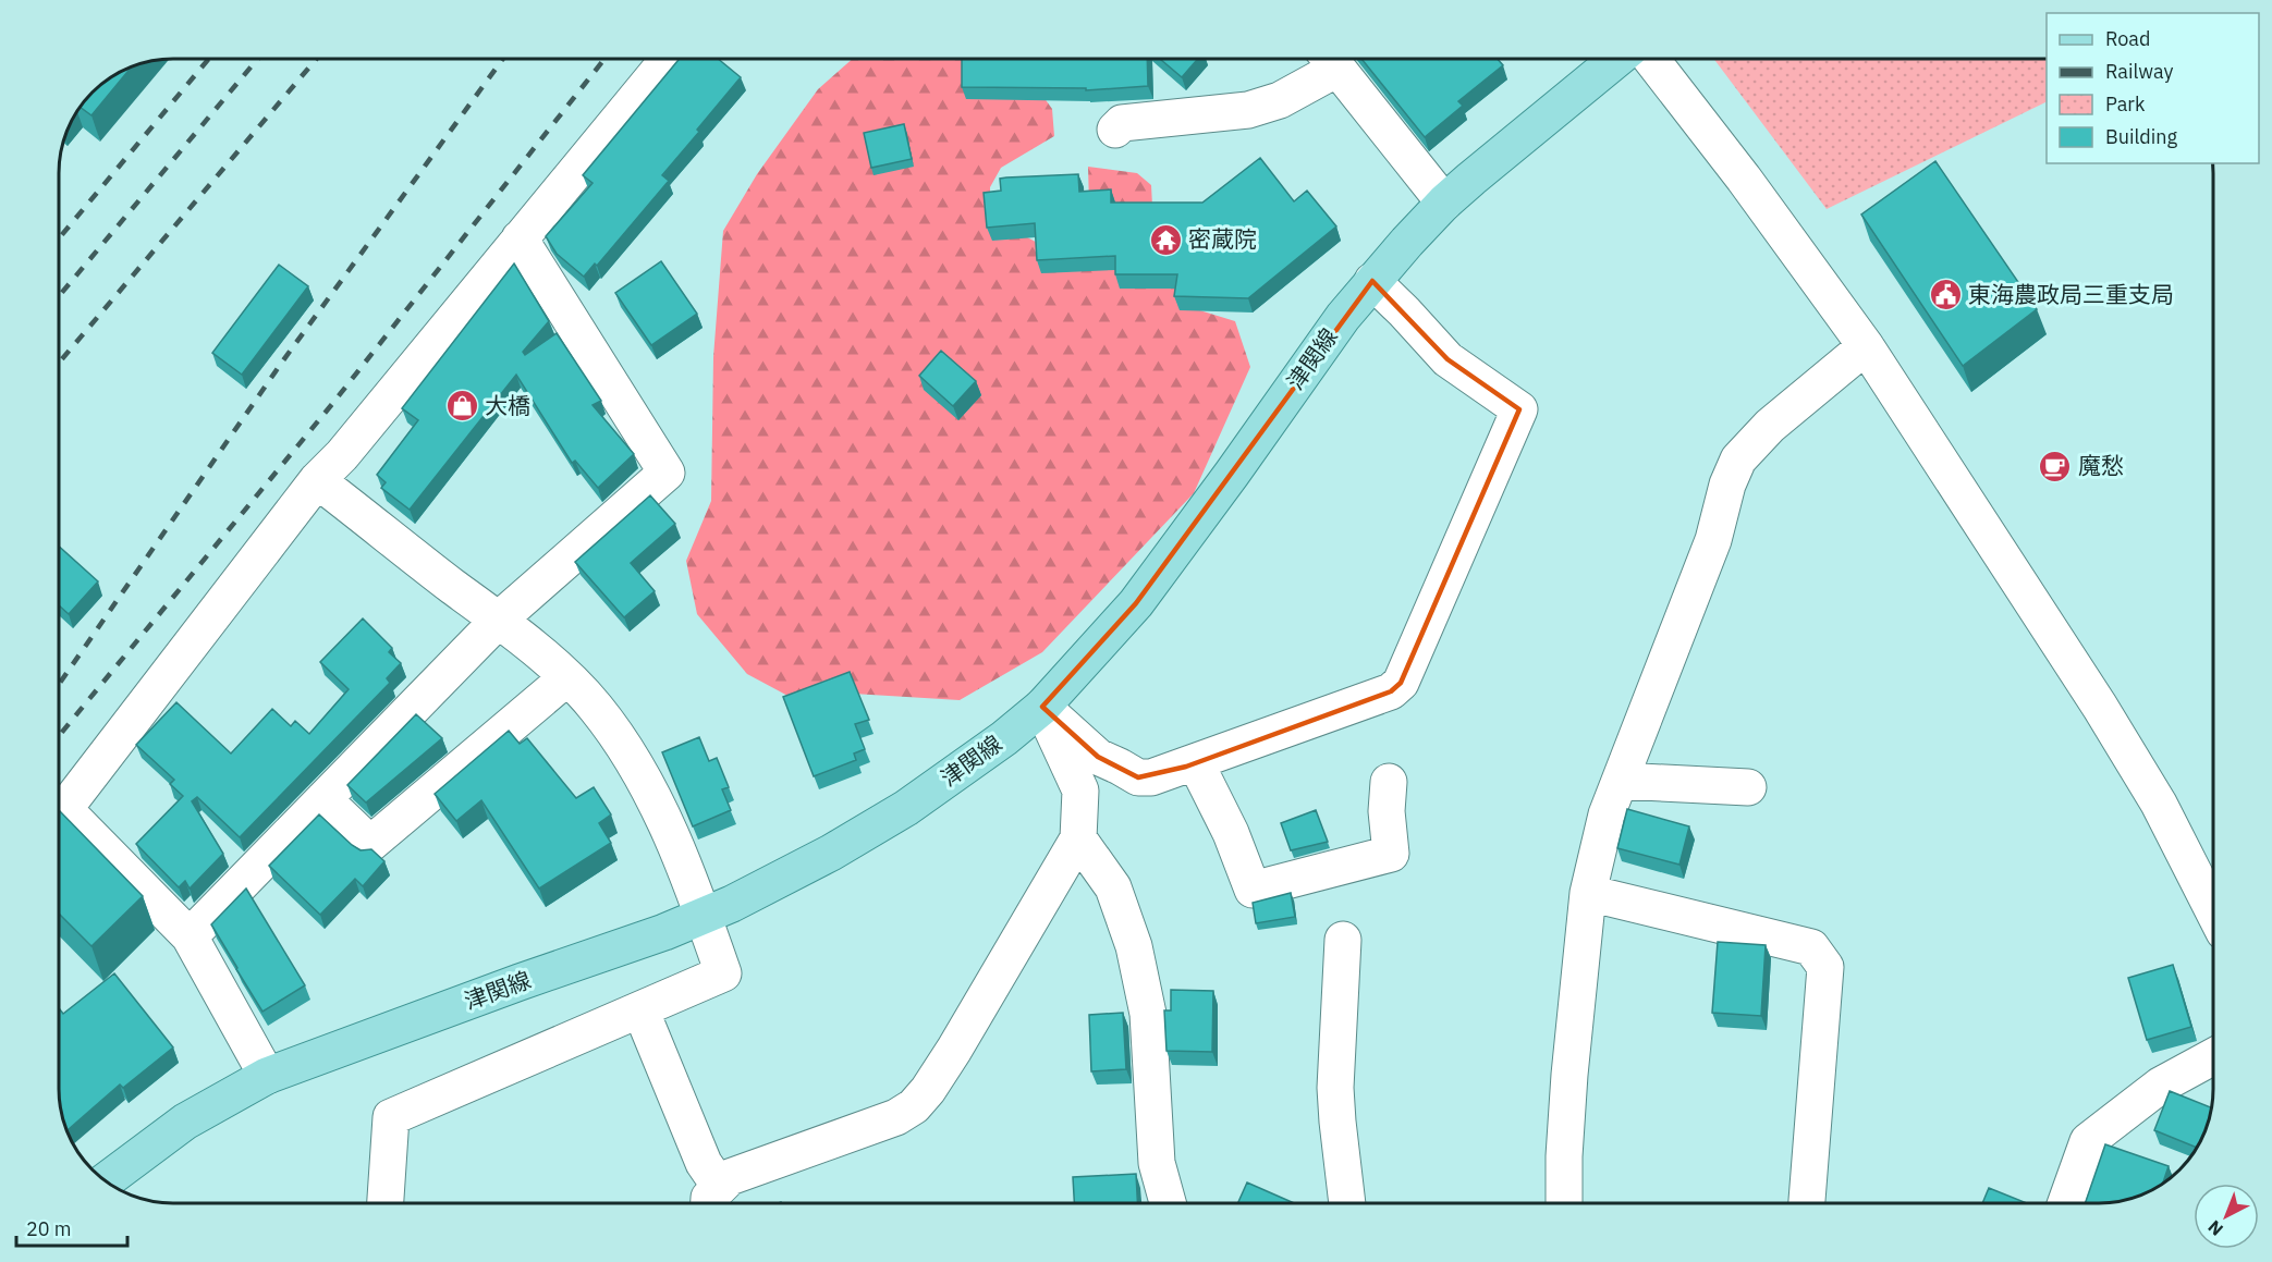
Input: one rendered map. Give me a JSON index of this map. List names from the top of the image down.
{
  "streets": {
    "main road": ["津関線"]
  },
  "places": {
    "temple": ["密蔵院"],
    "public building": ["東海農政局三重支局"],
    "shop": ["大橋"],
    "cafe": ["魔愁"]
  },
  "legend": [
    "Road",
    "Railway",
    "Park",
    "Building"
  ],
  "scale_bar": "20 m",
  "north": "bottom left"
}
